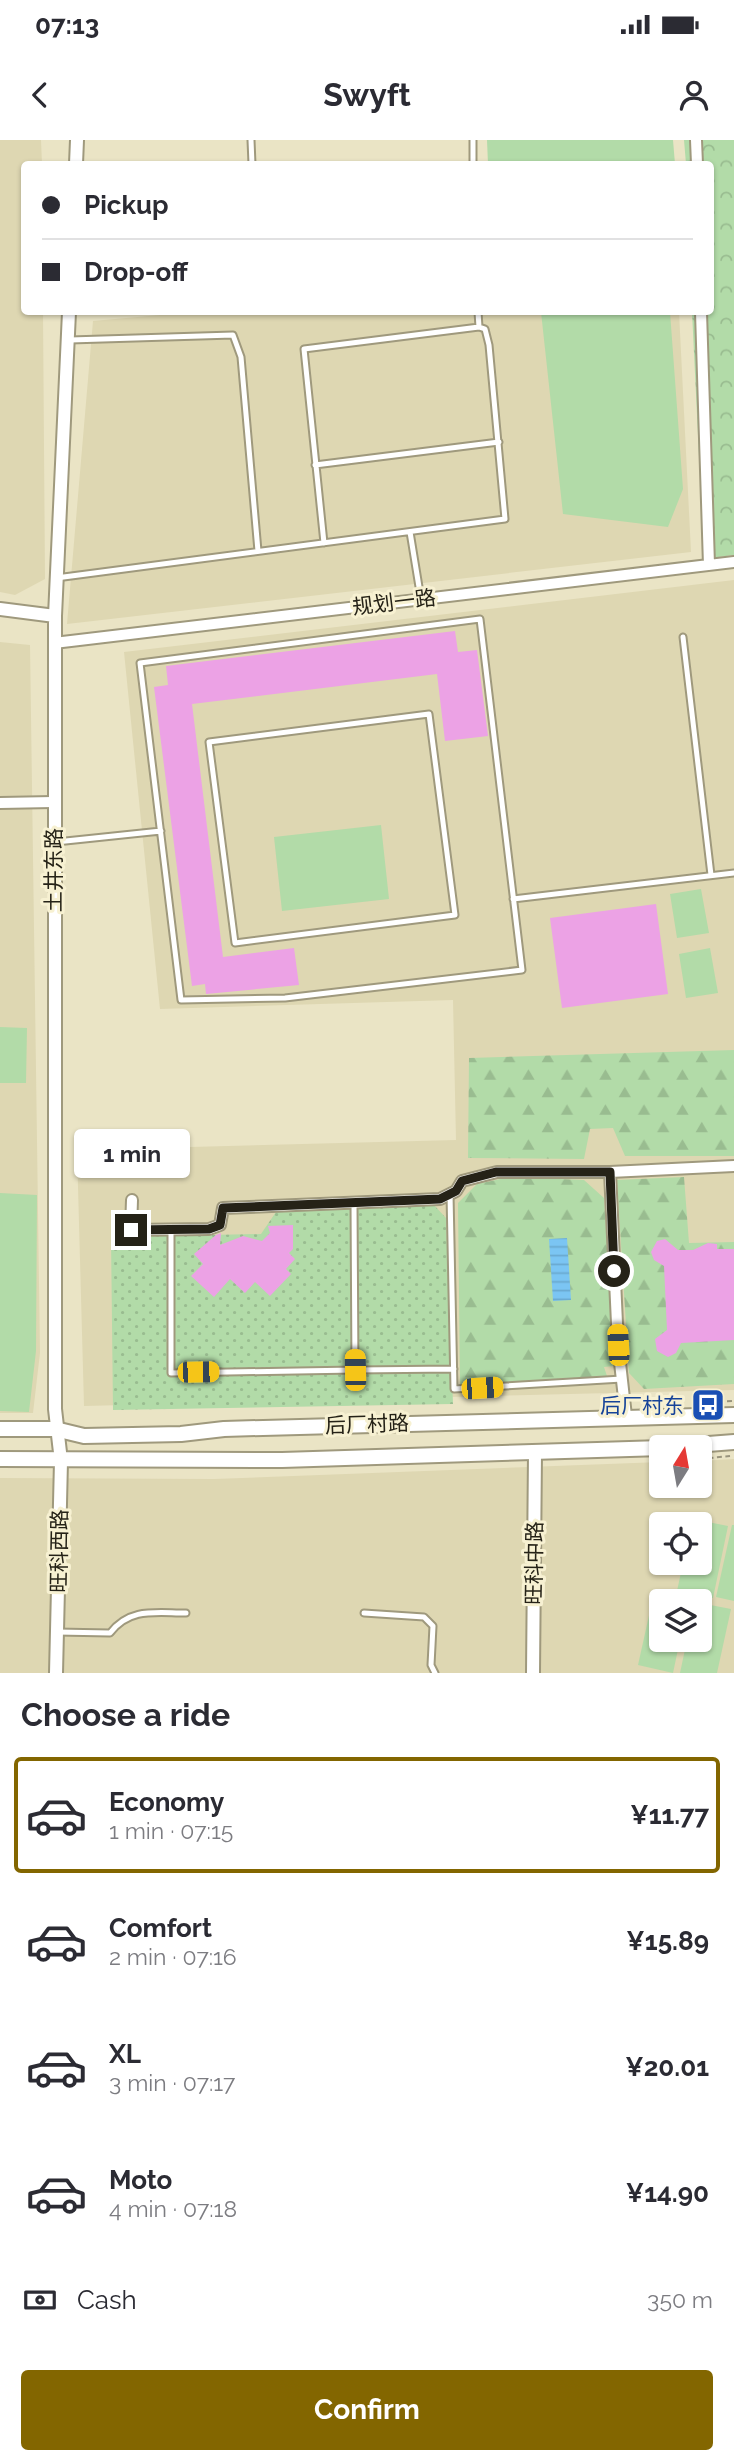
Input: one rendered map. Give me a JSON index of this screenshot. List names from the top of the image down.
{
  "streets": {
    "main road": ["后厂村路"],
    "street": [
      "规划一路",
      "土井东路",
      "旺科西路",
      "旺科中路"
    ]
  },
  "crossings": [
    ["规划一路", "土井东路"],
    ["土井东路", "后厂村路"],
    ["土井东路", "旺科西路"],
    ["后厂村路", "旺科西路"],
    ["后厂村路", "旺科中路"]
  ],
  "places": {
    "bus stop": ["后厂村东"]
  },
  "north": "top",
  "page": {
    "status": "07:13",
    "header": "Swyft",
    "banner": ["Pickup", "Drop-off"],
    "bubble": "1 min",
    "heading": "Choose a ride",
    "list": [
      {
        "name": "Economy",
        "note": "1 min · 07:15",
        "value": "¥11.77"
      },
      {
        "name": "Comfort",
        "note": "2 min · 07:16",
        "value": "¥15.89"
      },
      {
        "name": "XL",
        "note": "3 min · 07:17",
        "value": "¥20.01"
      },
      {
        "name": "Moto",
        "note": "4 min · 07:18",
        "value": "¥14.90"
      }
    ],
    "pay": ["Cash", "350 m"],
    "buttons": "Confirm"
  }
}
